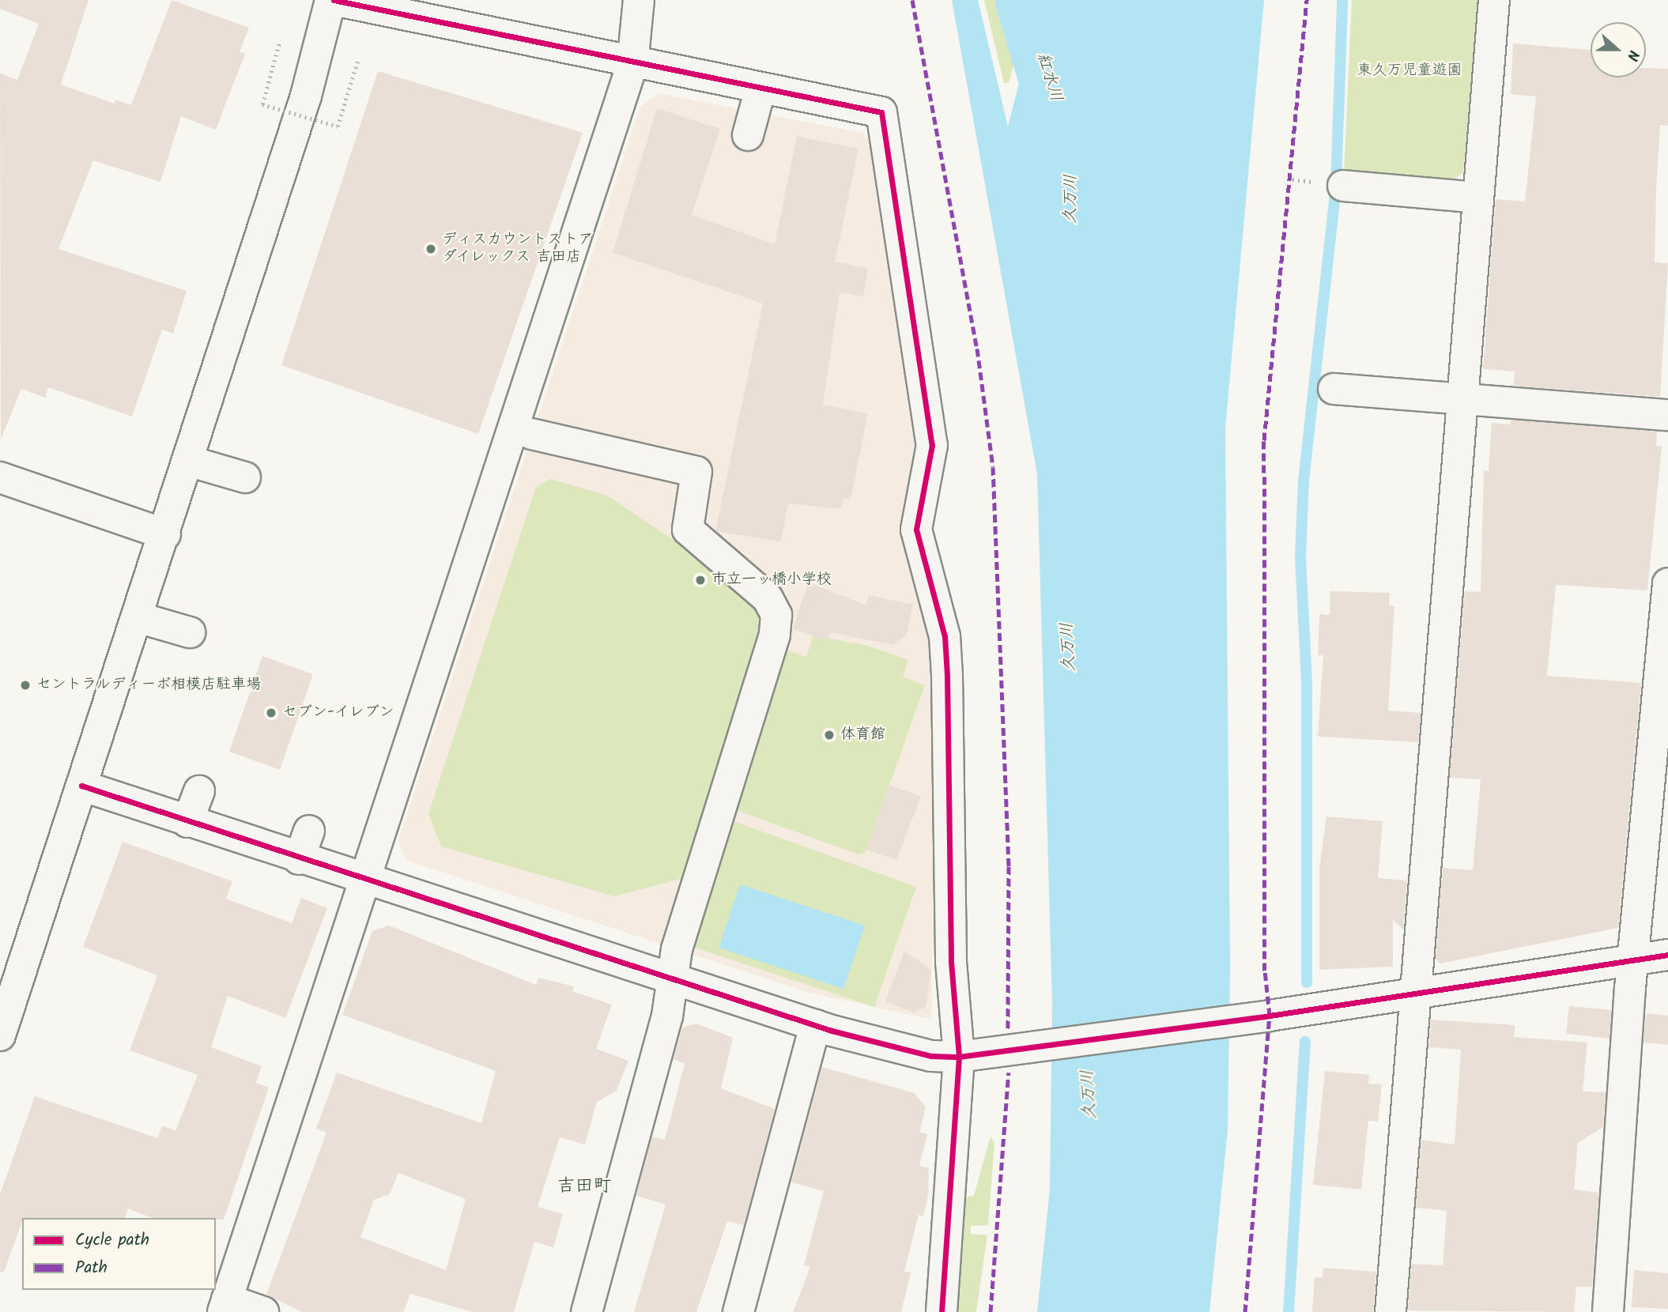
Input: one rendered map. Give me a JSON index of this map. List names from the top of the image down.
{
  "districts": ["吉田町"],
  "water": ["紅水川", "久万川"],
  "parks": ["東久万児童遊園"],
  "places": [
    "ディスカウントストア ダイレックス 吉田店",
    "市立一ッ橋小学校",
    "セントラルディーボ相模店駐車場",
    "セブン-イレブン",
    "体育館"
  ],
  "legend": ["Cycle path", "Path"],
  "north": "right"
}
